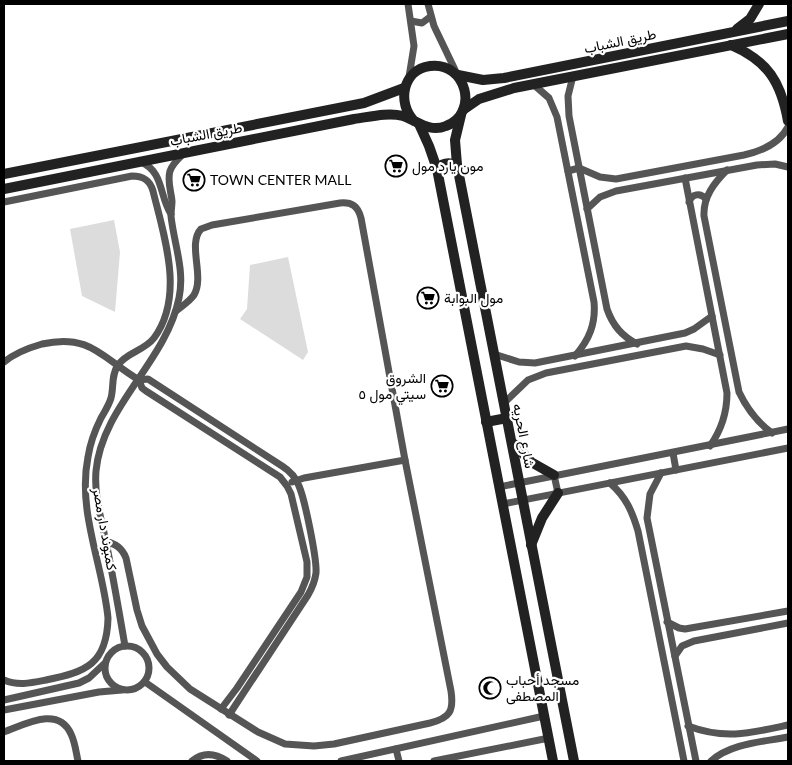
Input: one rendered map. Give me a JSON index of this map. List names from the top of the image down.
{
  "streets": {
    "main road": ["طريق الشباب", "شارع الحريه"],
    "street": ["كمبوند دار مصر"]
  },
  "crossings": [
    ["طريق الشباب", "شارع الحريه"]
  ],
  "places": {
    "supermarket": [
      "مون يارد مول",
      "TOWN CENTER MALL",
      "مول البوابة",
      "الشروق سيتي مول ٥"
    ],
    "mosque": ["مسجد أحباب المصطفى"]
  }
}
